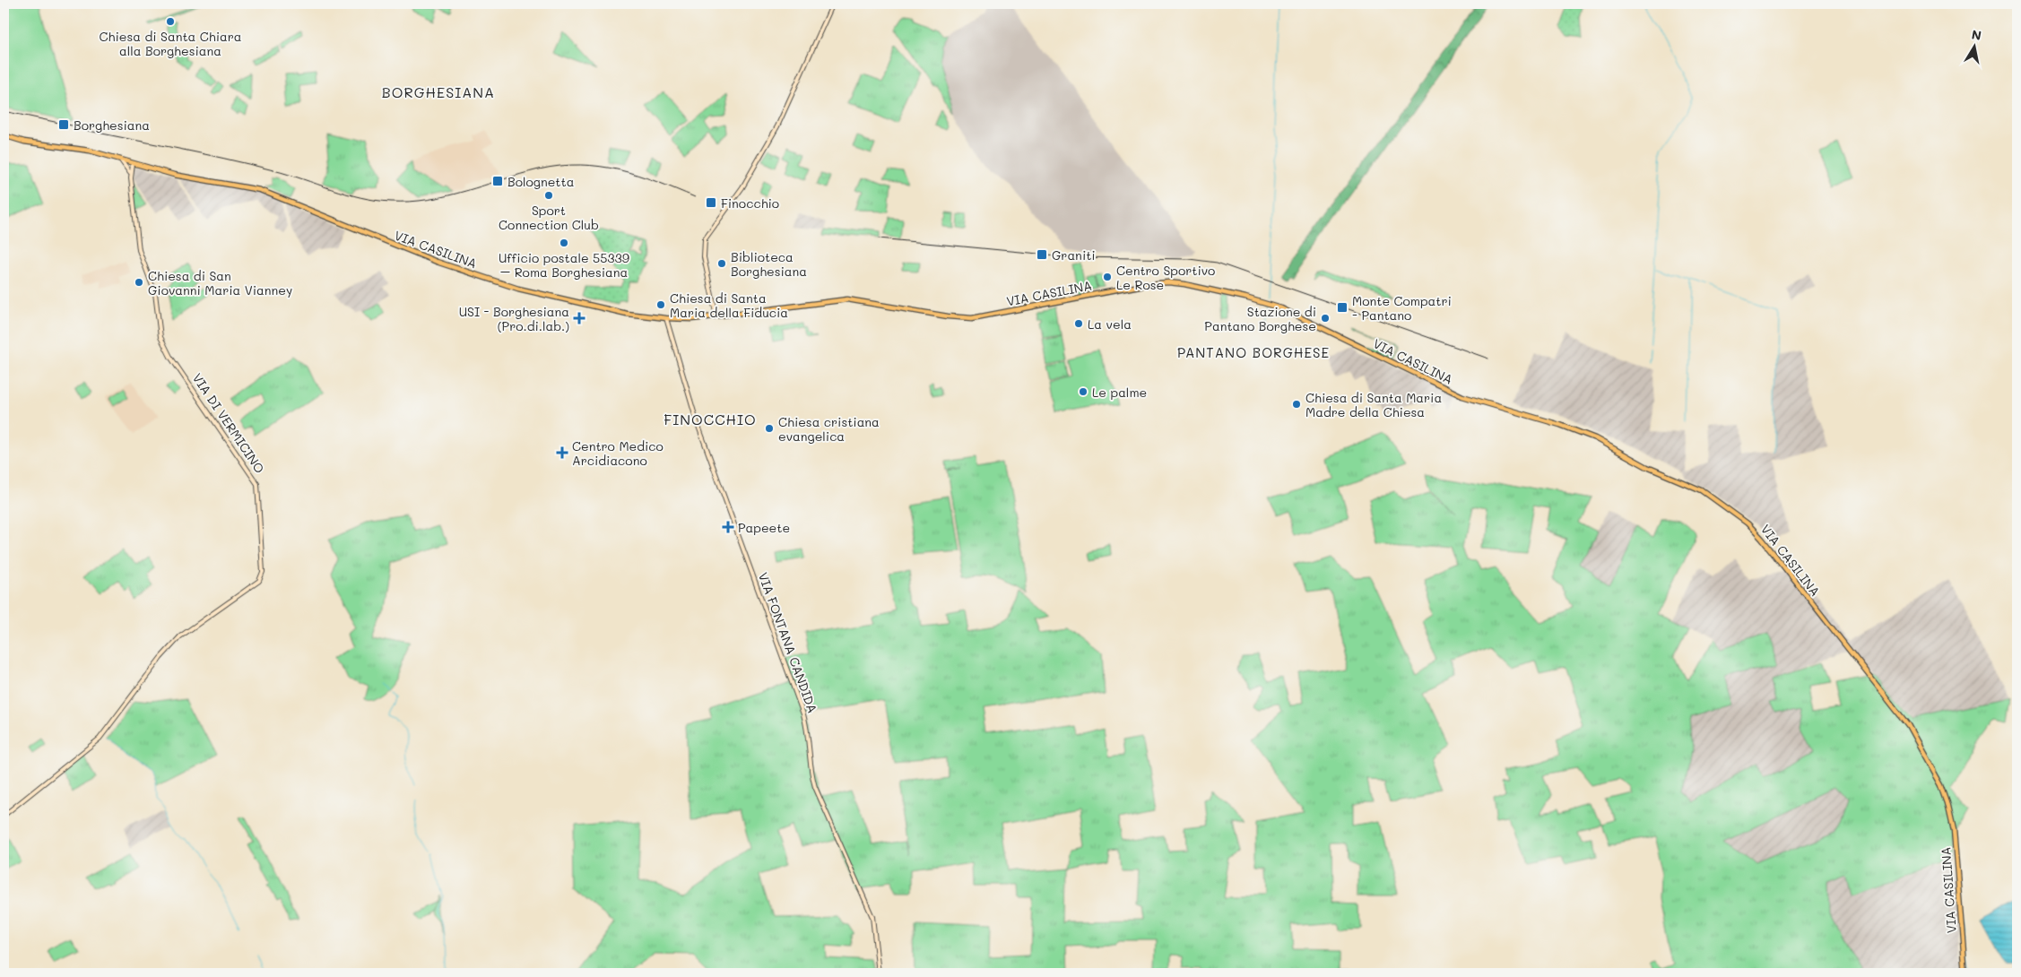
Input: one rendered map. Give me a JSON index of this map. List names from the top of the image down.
{
  "streets": {
    "main road": ["VIA CASILINA", "VIA DI VERMICINO", "VIA FONTANA CANDIDA"]
  },
  "crossings": [
    ["VIA CASILINA", "VIA DI VERMICINO"],
    ["VIA CASILINA", "VIA FONTANA CANDIDA"]
  ],
  "districts": ["BORGHESIANA", "PANTANO BORGHESE", "FINOCCHIO"],
  "places": {
    "other": [
      "Chiesa di Santa Chiara alla Borghesiana",
      "Sport Connection Club",
      "Ufficio postale 55339 – Roma Borghesiana",
      "Biblioteca Borghesiana",
      "Centro Sportivo Le Rose",
      "Chiesa di San Giovanni Maria Vianney",
      "Chiesa di Santa Maria della Fiducia",
      "Stazione di Pantano Borghese",
      "La vela",
      "Le palme",
      "Chiesa di Santa Maria Madre della Chiesa",
      "Chiesa cristiana evangelica"
    ],
    "transit": [
      "Borghesiana",
      "Bolognetta",
      "Finocchio",
      "Graniti",
      "Monte Compatri - Pantano"
    ],
    "health": ["USI - Borghesiana (Pro.di.lab.)", "Centro Medico Arcidiacono", "Papeete"]
  },
  "north": "top"
}
